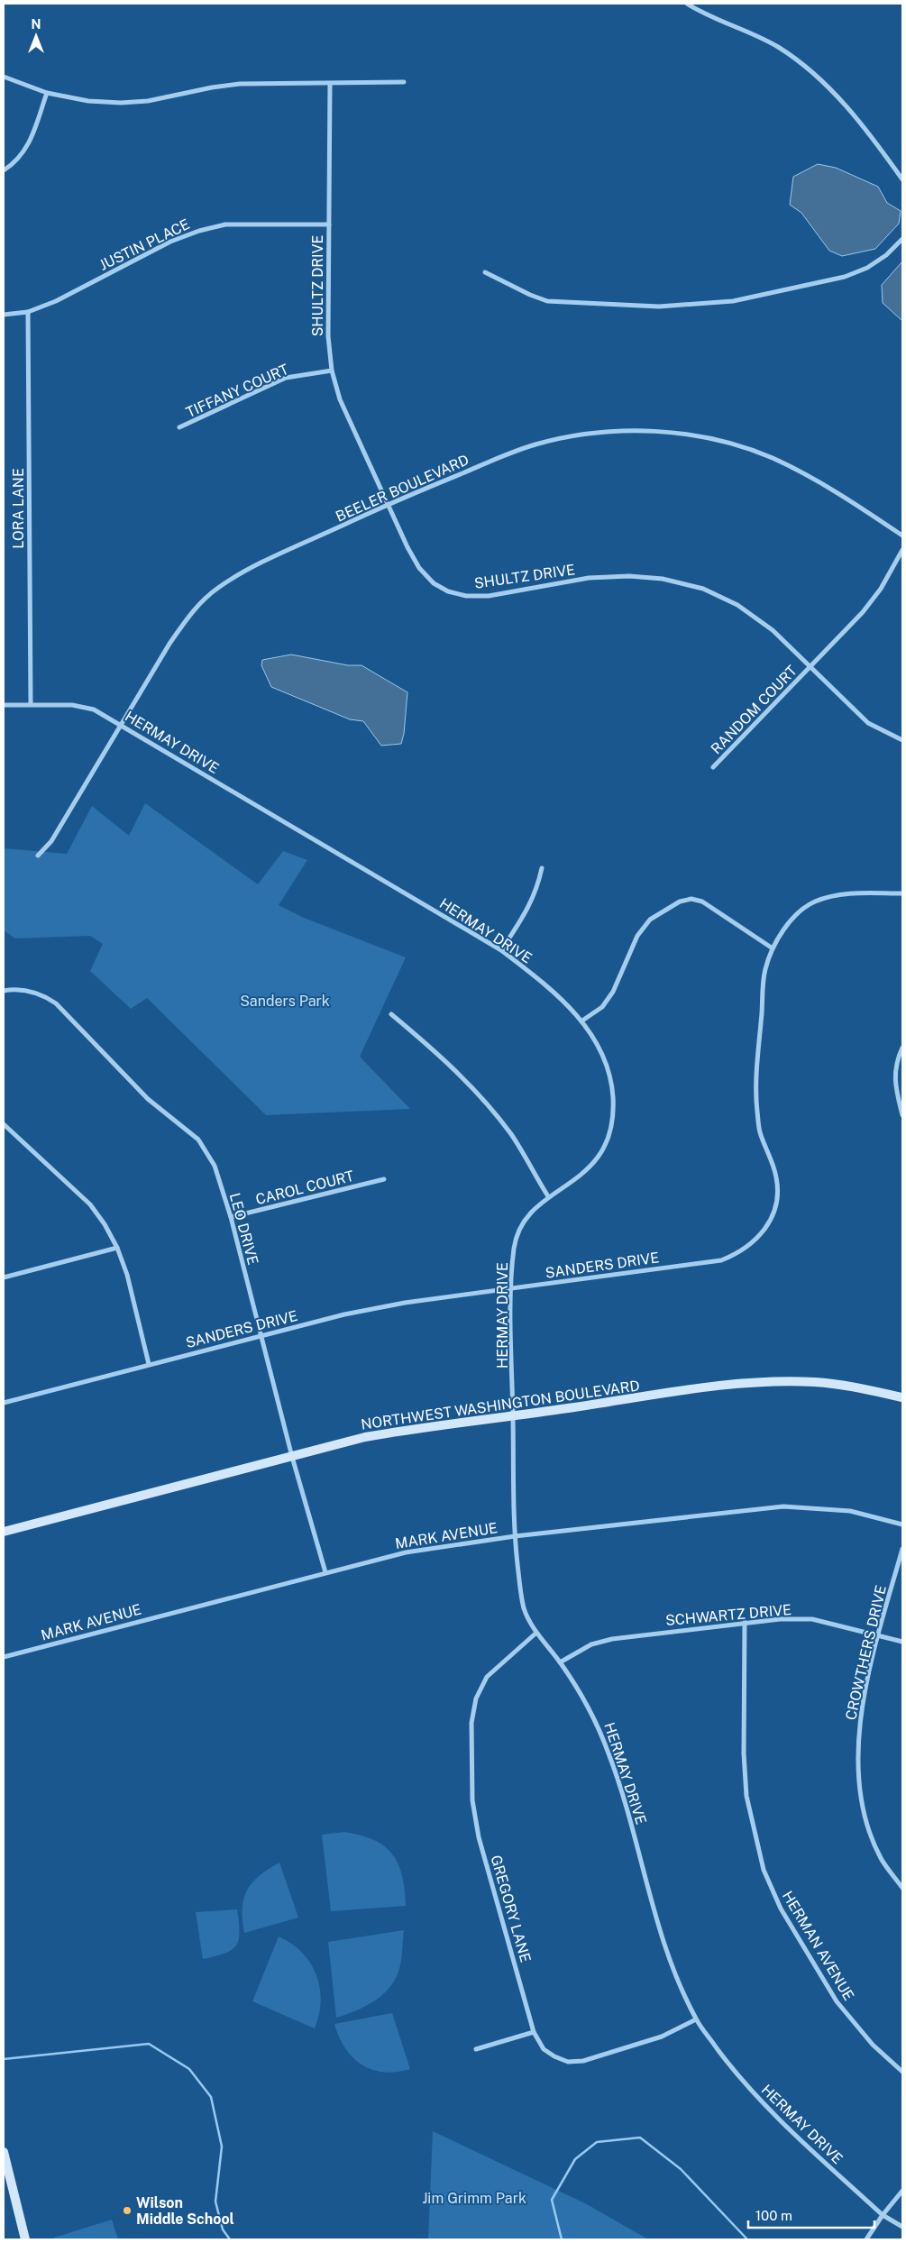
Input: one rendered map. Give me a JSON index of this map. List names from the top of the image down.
{
  "streets": {
    "main road": ["NORTHWEST WASHINGTON BOULEVARD"],
    "street": [
      "JUSTIN PLACE",
      "SHULTZ DRIVE",
      "TIFFANY COURT",
      "BEELER BOULEVARD",
      "LORA LANE",
      "RANDOM COURT",
      "HERMAY DRIVE",
      "CAROL COURT",
      "LEO DRIVE",
      "SANDERS DRIVE",
      "MARK AVENUE",
      "SCHWARTZ DRIVE",
      "CROWTHERS DRIVE",
      "GREGORY LANE",
      "HERMAN AVENUE"
    ]
  },
  "crossings": [
    ["JUSTIN PLACE", "SHULTZ DRIVE"],
    ["JUSTIN PLACE", "LORA LANE"],
    ["SHULTZ DRIVE", "TIFFANY COURT"],
    ["SHULTZ DRIVE", "BEELER BOULEVARD"],
    ["SHULTZ DRIVE", "RANDOM COURT"],
    ["BEELER BOULEVARD", "HERMAY DRIVE"],
    ["LORA LANE", "HERMAY DRIVE"],
    ["HERMAY DRIVE", "SANDERS DRIVE"],
    ["HERMAY DRIVE", "NORTHWEST WASHINGTON BOULEVARD"],
    ["HERMAY DRIVE", "MARK AVENUE"],
    ["HERMAY DRIVE", "SCHWARTZ DRIVE"],
    ["HERMAY DRIVE", "GREGORY LANE"],
    ["CAROL COURT", "LEO DRIVE"],
    ["LEO DRIVE", "SANDERS DRIVE"],
    ["LEO DRIVE", "NORTHWEST WASHINGTON BOULEVARD"],
    ["LEO DRIVE", "MARK AVENUE"],
    ["SCHWARTZ DRIVE", "CROWTHERS DRIVE"],
    ["SCHWARTZ DRIVE", "HERMAN AVENUE"]
  ],
  "parks": ["Sanders Park", "Jim Grimm Park"],
  "places": ["Wilson Middle School"],
  "scale_bar": "100 m",
  "north": "top"
}
